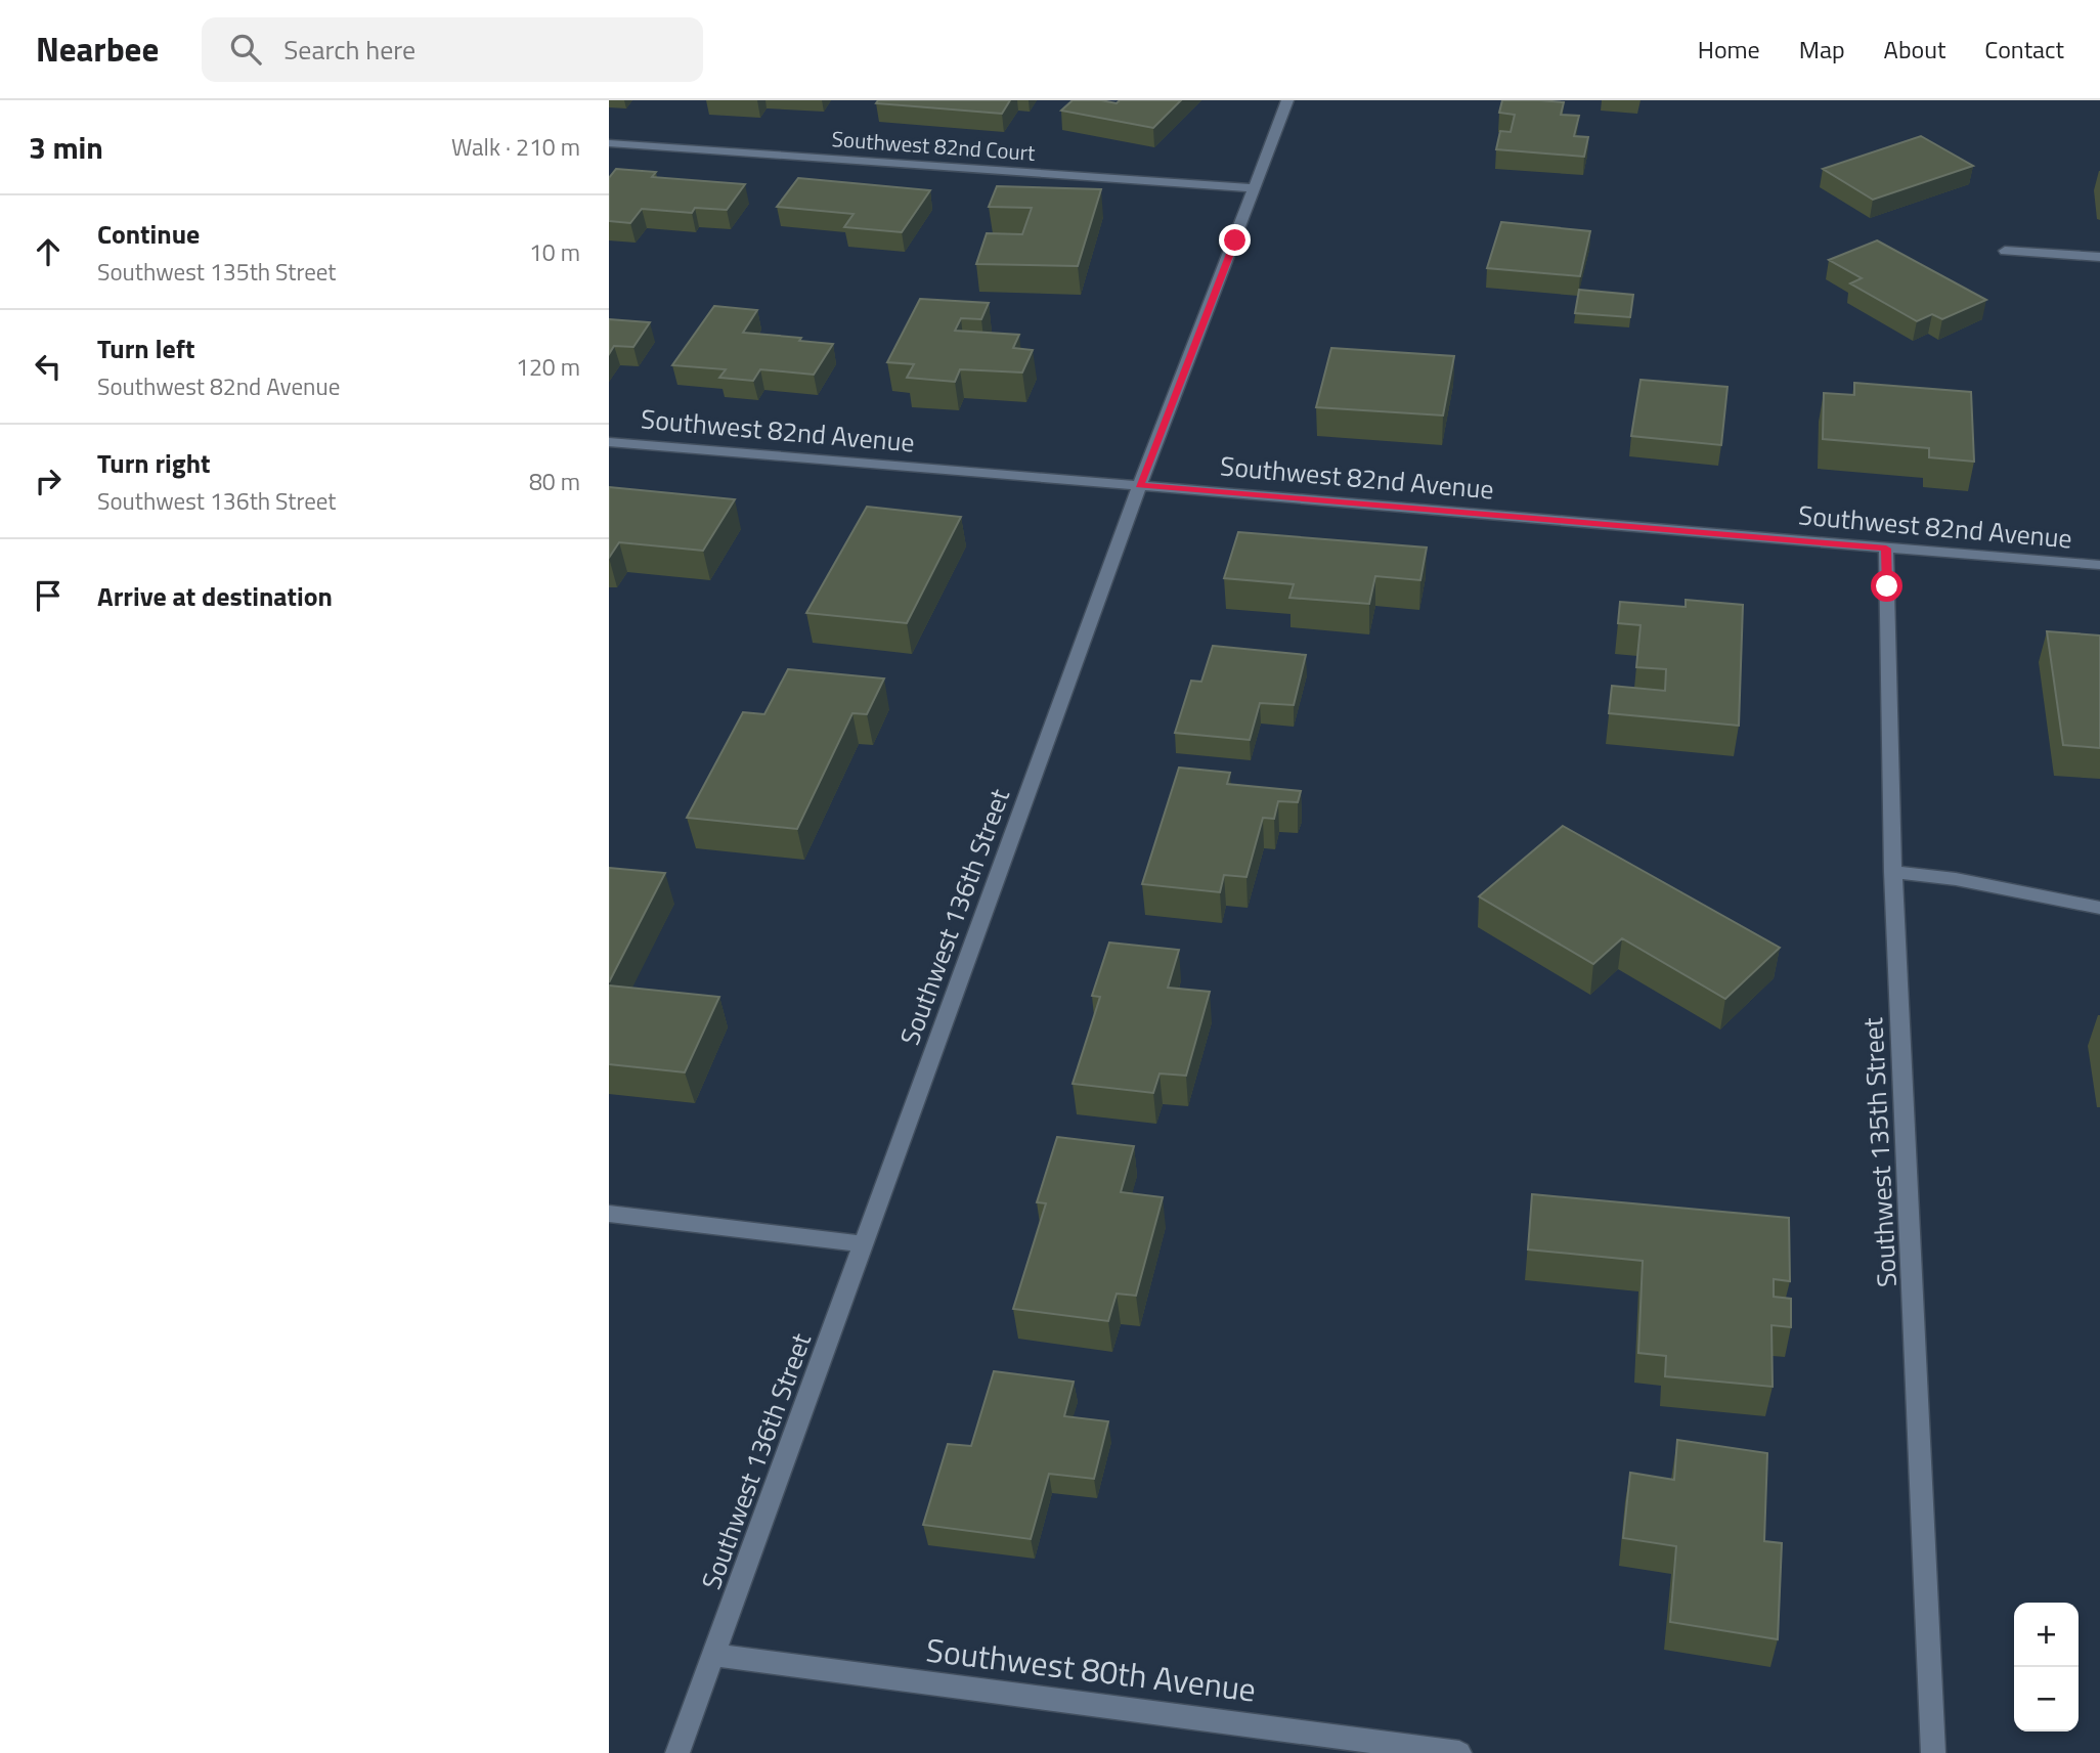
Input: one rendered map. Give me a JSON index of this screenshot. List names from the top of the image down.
{
  "streets": {
    "street": [
      "Southwest 82nd Court",
      "Southwest 82nd Avenue",
      "Southwest 136th Street",
      "Southwest 135th Street",
      "Southwest 80th Avenue"
    ]
  },
  "crossings": [
    ["Southwest 82nd Court", "Southwest 136th Street"],
    ["Southwest 82nd Avenue", "Southwest 136th Street"],
    ["Southwest 82nd Avenue", "Southwest 135th Street"],
    ["Southwest 136th Street", "Southwest 80th Avenue"]
  ],
  "page": {
    "header": "Nearbee",
    "search": "Search here",
    "nav": [
      "Home",
      "Map",
      "About",
      "Contact"
    ],
    "heading": ["3 min", "Walk · 210 m"],
    "list": [
      ["Continue", "Southwest 135th Street", "10 m"],
      ["Turn left", "Southwest 82nd Avenue", "120 m"],
      ["Turn right", "Southwest 136th Street", "80 m"],
      "Arrive at destination"
    ],
    "map_buttons": ["+", "−"]
  }
}
